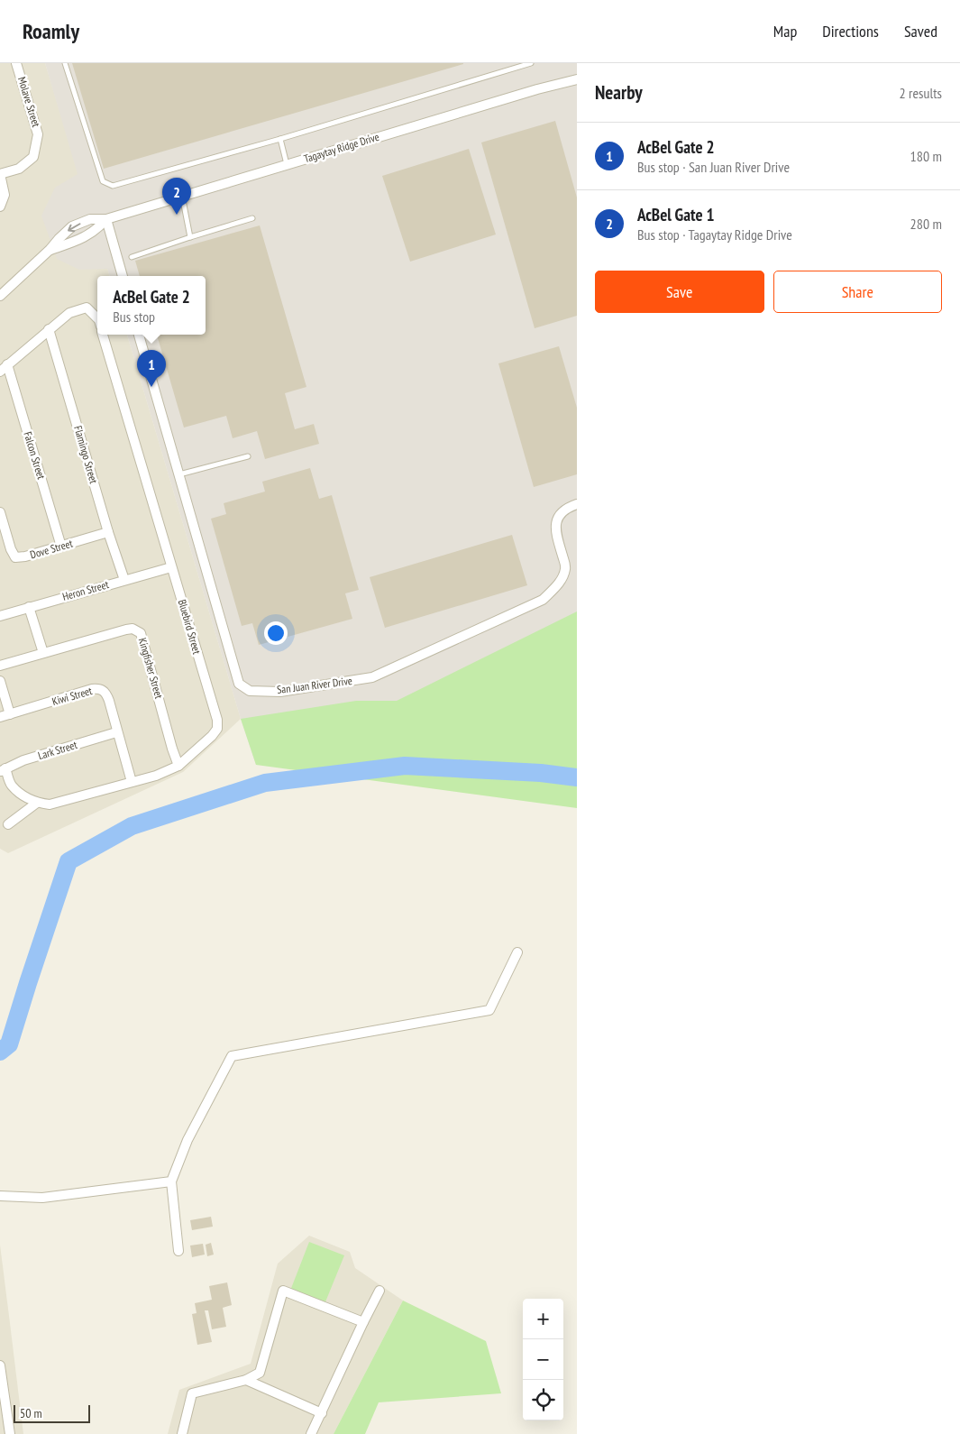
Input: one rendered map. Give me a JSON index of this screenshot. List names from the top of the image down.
{
  "streets": {
    "street": [
      "Molave Street",
      "Tagaytay Ridge Drive",
      "Flamingo Street",
      "Falcon Street",
      "Dove Street",
      "Heron Street",
      "Bluebird Street",
      "Kingfisher Street",
      "San Juan River Drive",
      "Kiwi Street",
      "Lark Street"
    ]
  },
  "crossings": [
    ["Flamingo Street", "Dove Street"],
    ["Flamingo Street", "Heron Street"],
    ["Falcon Street", "Dove Street"],
    ["Heron Street", "Bluebird Street"],
    ["Bluebird Street", "Kingfisher Street"],
    ["Bluebird Street", "Kiwi Street"],
    ["Kiwi Street", "Lark Street"]
  ],
  "scale_bar": "50 m",
  "page": {
    "header": "Roamly",
    "nav": ["Map", "Directions", "Saved"],
    "heading": ["Nearby", "2 results"],
    "list": [
      {
        "mark": "1",
        "name": "AcBel Gate 2",
        "note": "Bus stop · San Juan River Drive",
        "value": "180 m"
      },
      {
        "mark": "2",
        "name": "AcBel Gate 1",
        "note": "Bus stop · Tagaytay Ridge Drive",
        "value": "280 m"
      }
    ],
    "pins": ["2", "1"],
    "buttons": ["Save", "Share"],
    "popup": ["AcBel Gate 2", "Bus stop"],
    "map_buttons": ["+", "−"],
    "scale": "50 m"
  }
}
